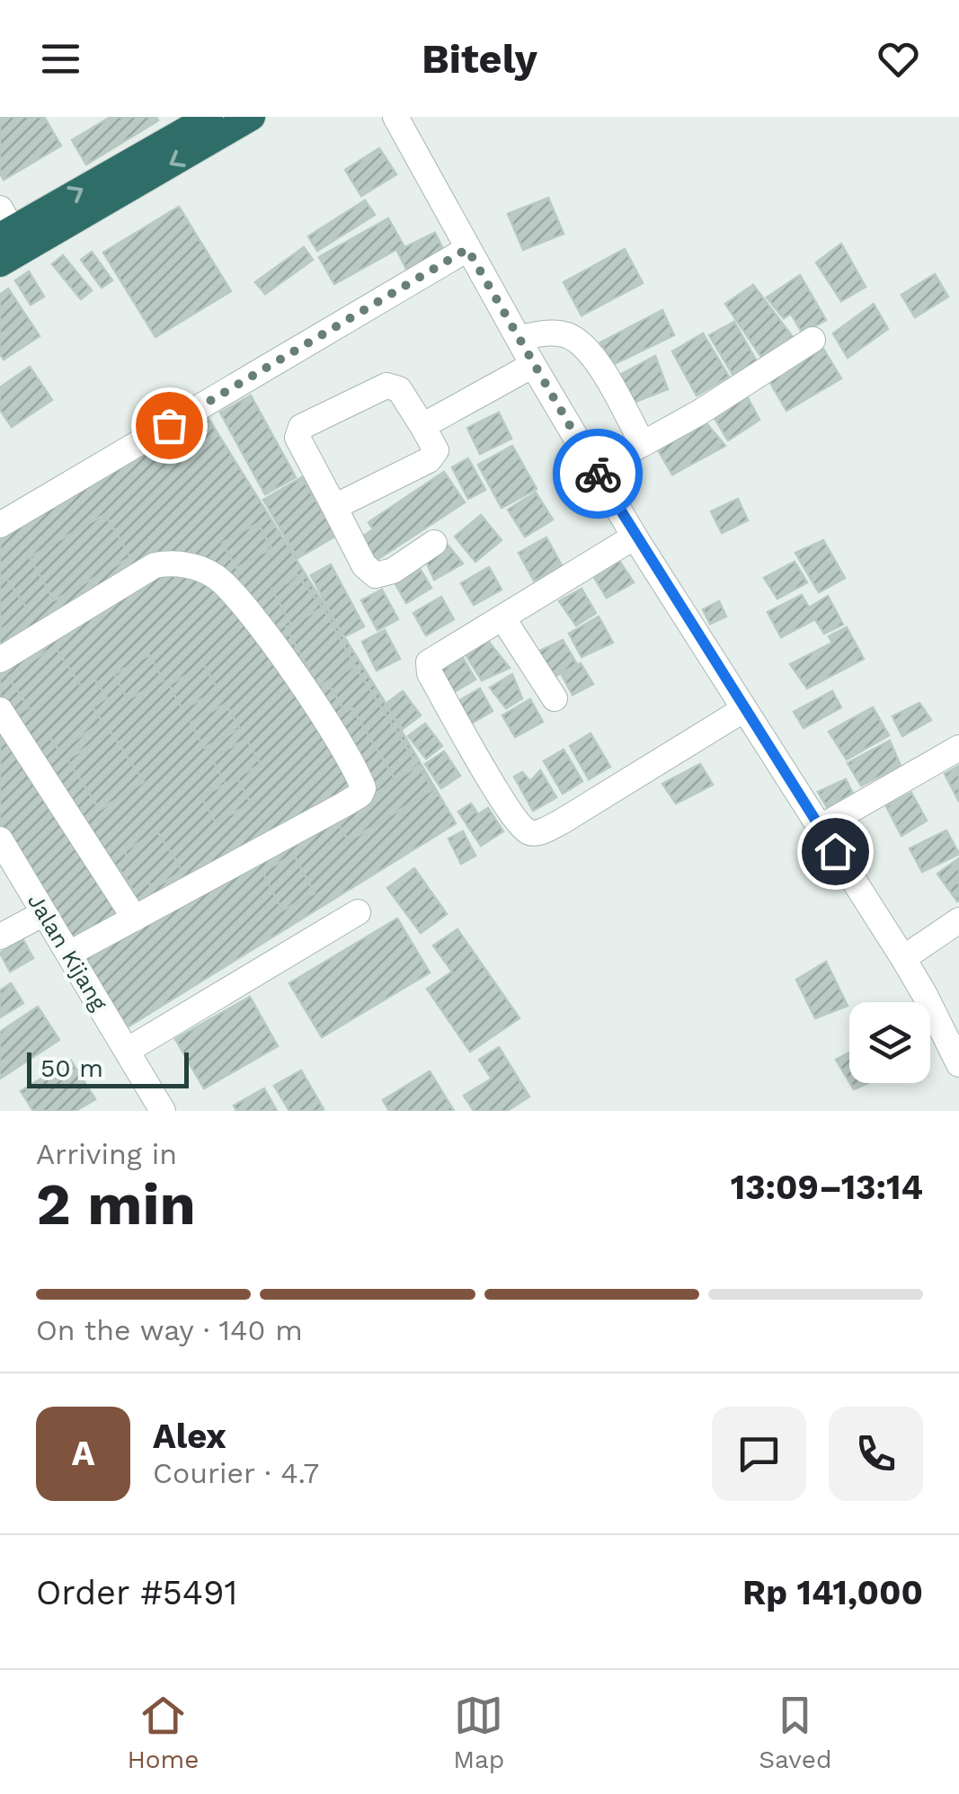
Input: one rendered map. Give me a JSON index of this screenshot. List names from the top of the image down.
{
  "streets": {
    "street": ["Jalan Kijang"]
  },
  "scale_bar": "50 m",
  "page": {
    "header": "Bitely",
    "scale": "50 m",
    "heading": ["2 min", "Arriving in", "13:09–13:14"],
    "panel": [
      "Alex",
      "Courier · 4.7",
      "Order #5491",
      "Rp 141,000"
    ],
    "bar": "On the way · 140 m",
    "round": "A",
    "tabs": ["Home", "Map", "Saved"]
  }
}
